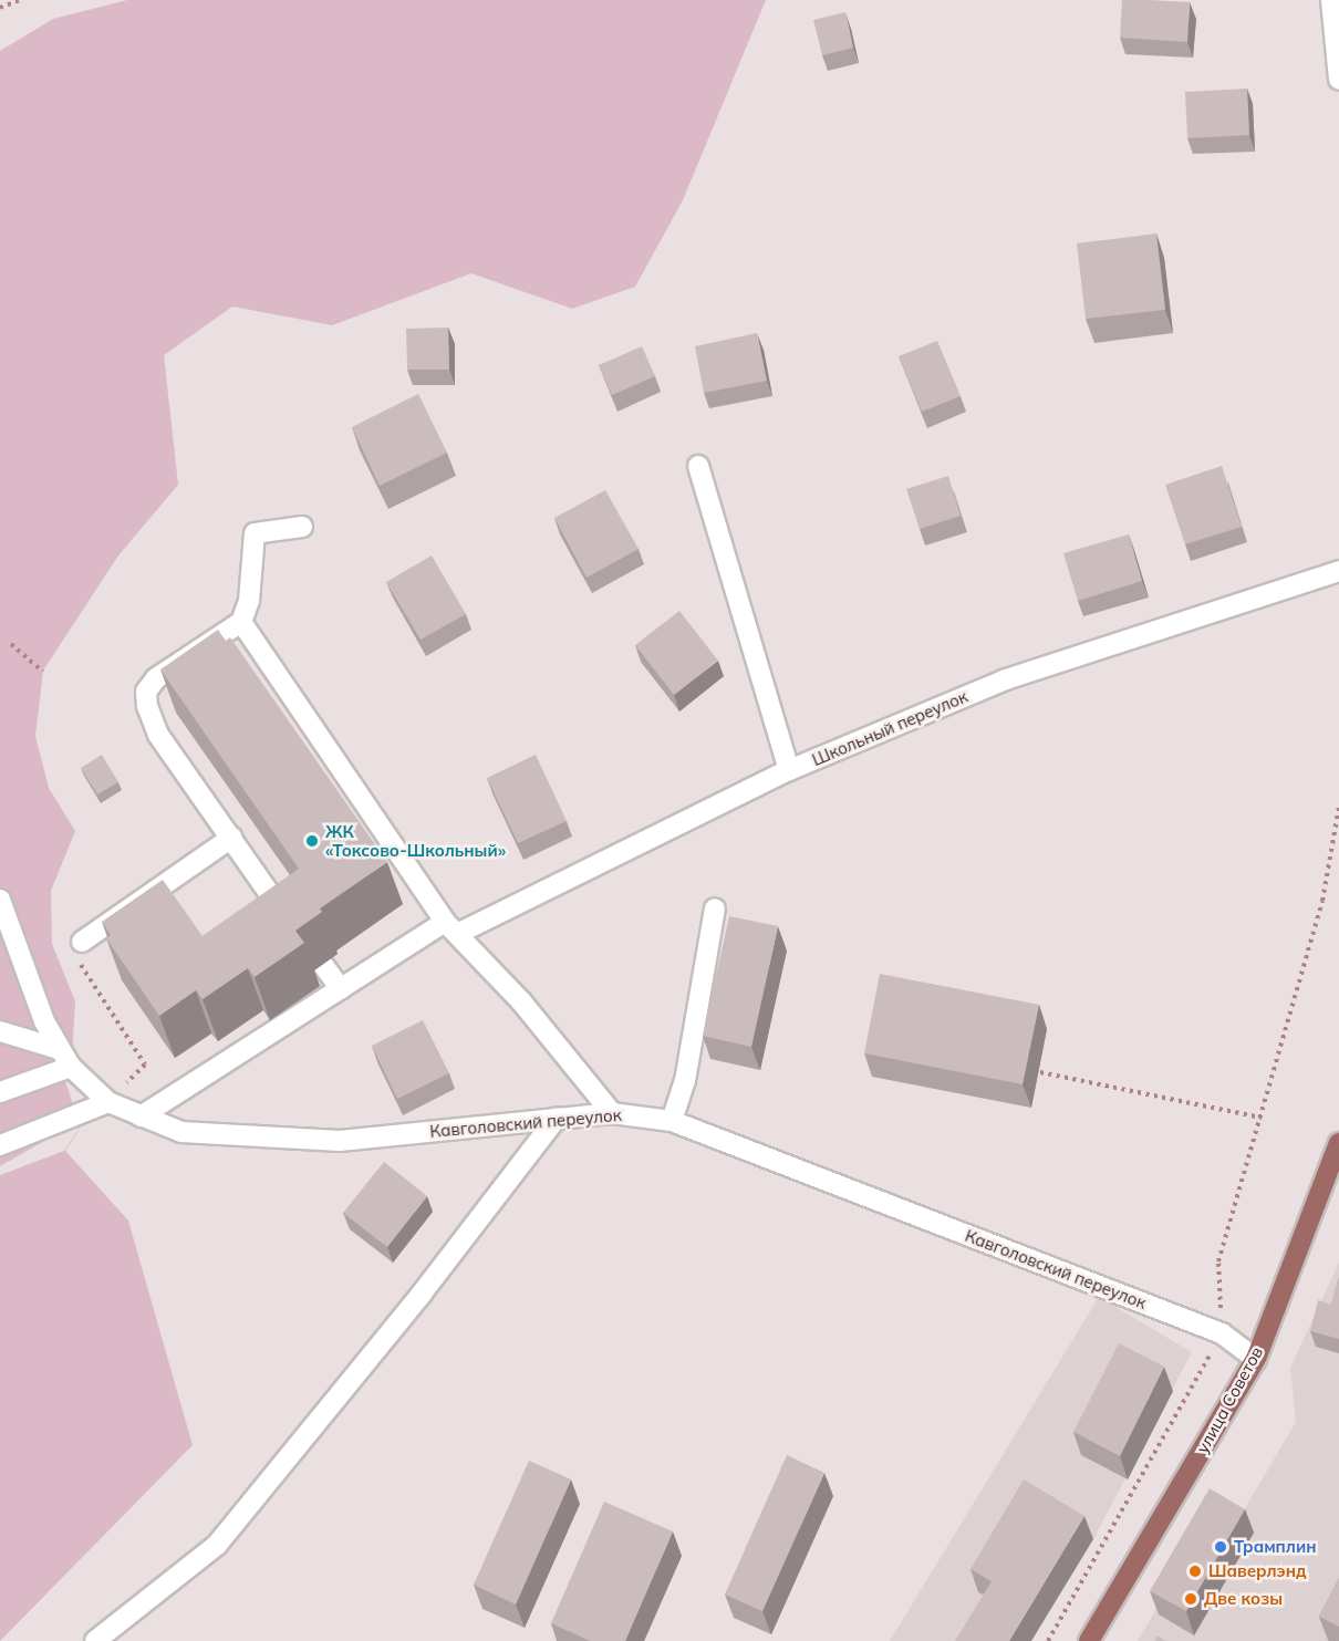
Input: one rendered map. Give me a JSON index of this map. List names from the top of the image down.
{
  "streets": {
    "main road": ["улица Советов"],
    "street": ["Школьный переулок", "Кавголовский переулок"]
  },
  "crossings": [
    ["Школьный переулок", "Кавголовский переулок"],
    ["Кавголовский переулок", "улица Советов"]
  ],
  "places": [
    "ЖК «Токсово-Школьный»",
    "Трамплин",
    "Шаверлэнд",
    "Две козы"
  ]
}
